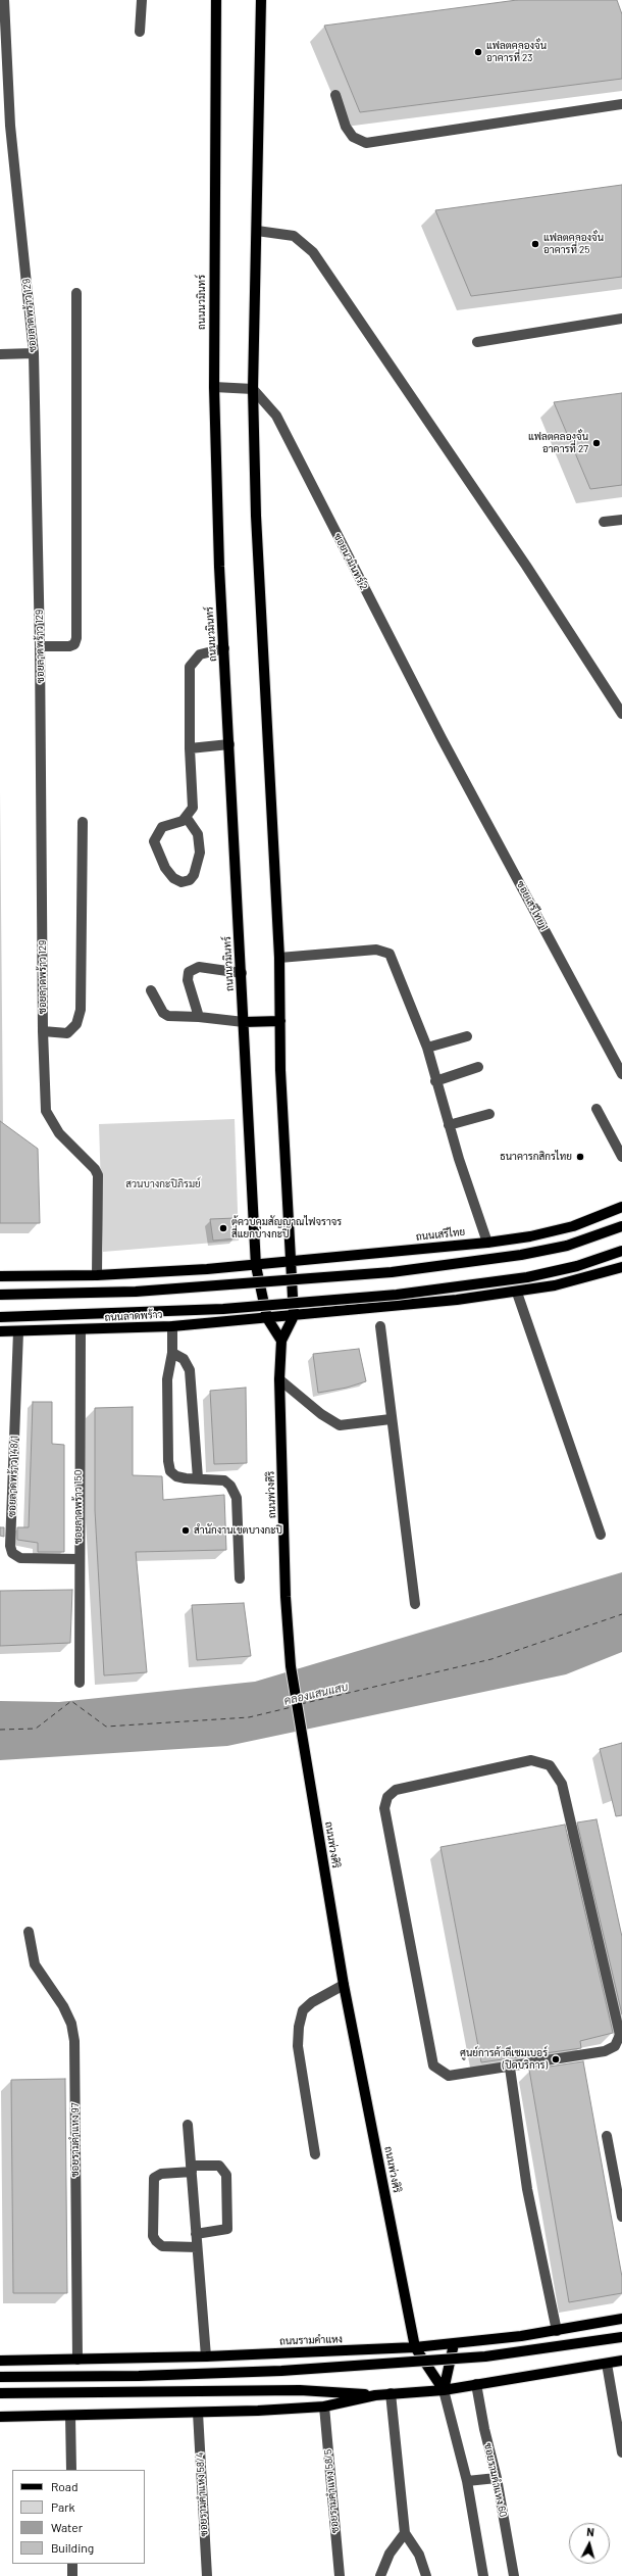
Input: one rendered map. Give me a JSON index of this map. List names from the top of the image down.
{
  "streets": {
    "main road": [
      "ถนนนวมินทร์",
      "ถนนเสรีไทย",
      "ถนนลาดพร้าว",
      "ถนนพ่วงศิริ",
      "ถนนรามคำแหง"
    ],
    "street": [
      "ซอยลาดพร้าว 129",
      "ซอยนวมินทร์ 2",
      "ซอยเสรีไทย 1",
      "ซอยลาดพร้าว 148/1",
      "ซอยลาดพร้าว 150",
      "ซอยรามคำแหง 97",
      "ซอยรามคำแหง 60",
      "ซอยรามคำแหง 58/5",
      "ซอยรามคำแหง 58/4"
    ]
  },
  "crossings": [
    ["ถนนนวมินทร์", "ถนนเสรีไทย"],
    ["ซอยนวมินทร์ 2", "ซอยเสรีไทย 1"],
    ["ถนนลาดพร้าว", "ซอยลาดพร้าว 148/1"],
    ["ถนนลาดพร้าว", "ซอยลาดพร้าว 150"],
    ["ซอยลาดพร้าว 148/1", "ซอยลาดพร้าว 150"],
    ["ถนนพ่วงศิริ", "ถนนรามคำแหง"],
    ["ซอยรามคำแหง 97", "ถนนรามคำแหง"]
  ],
  "water": ["คลองแสนแสบ"],
  "parks": ["สวนบางกะปิภิรมย์"],
  "places": [
    "แฟลตคลองจั่น อาคารที่ 23",
    "แฟลตคลองจั่น อาคารที่ 25",
    "แฟลตคลองจั่น อาคารที่ 27",
    "ธนาคารกสิกรไทย",
    "ตู้ควบคุมสัญญาณไฟจราจร สี่แยกบางกะปิ",
    "สำนักงานเขตบางกะปิ",
    "ศูนย์การค้าดีเซมเบอร์ (ปิดบริการ)"
  ],
  "legend": [
    "Road",
    "Park",
    "Water",
    "Building"
  ],
  "north": "top"
}
